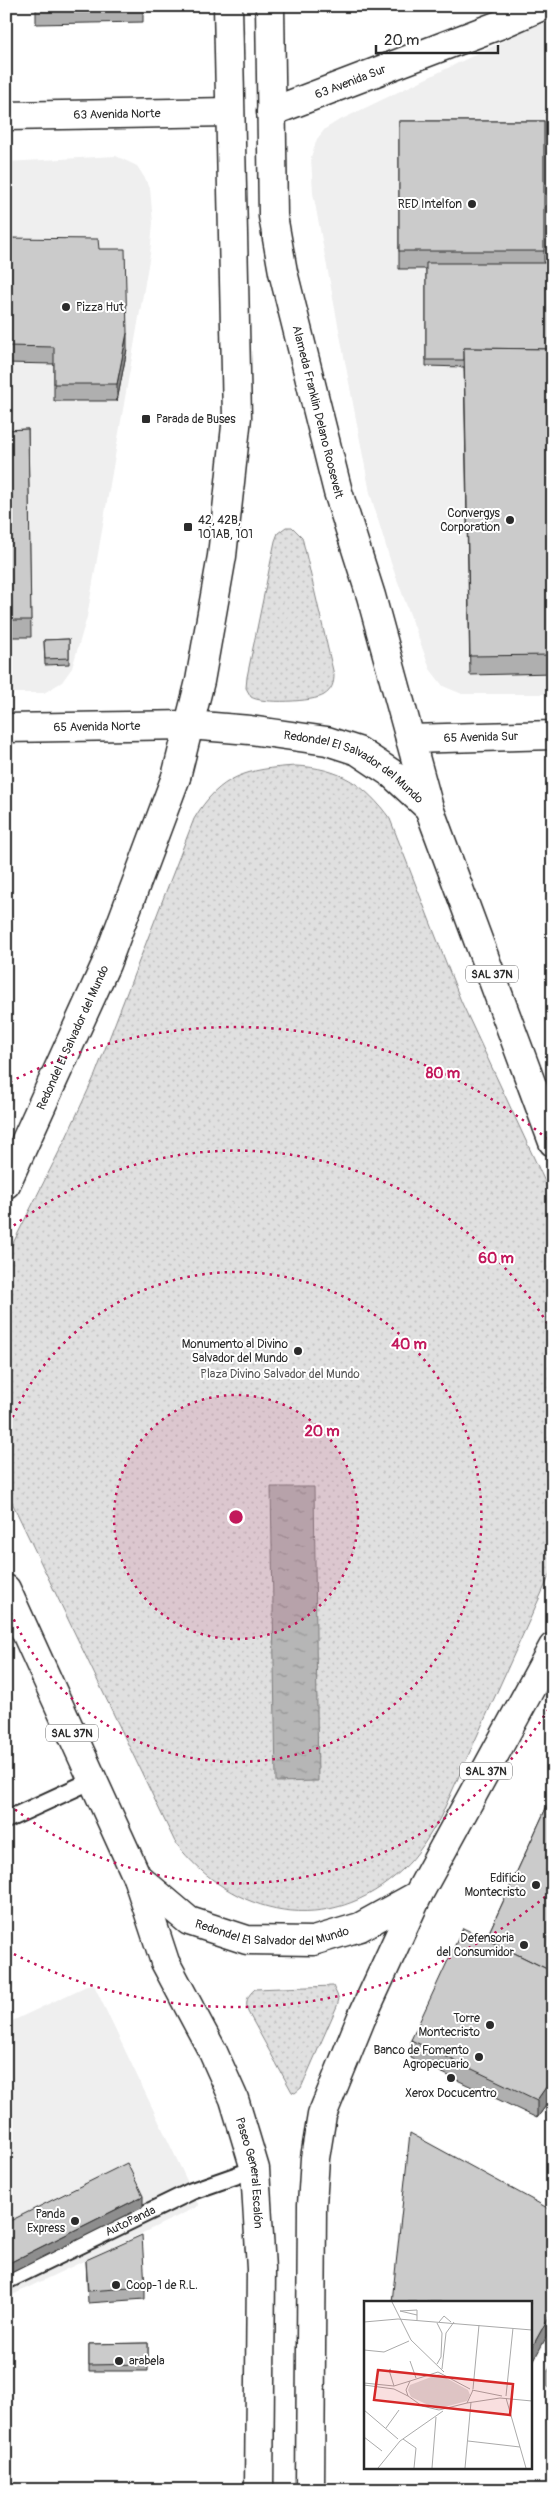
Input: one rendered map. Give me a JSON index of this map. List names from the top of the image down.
{
  "streets": {
    "main road": [
      "63 Avenida Sur",
      "63 Avenida Norte",
      "Alameda Franklin Delano Roosevelt",
      "65 Avenida Norte",
      "65 Avenida Sur",
      "Redondel El Salvador del Mundo",
      "SAL 37N",
      "Paseo General Escalón"
    ],
    "lane": ["AutoPanda"]
  },
  "crossings": [
    ["63 Avenida Sur", "Alameda Franklin Delano Roosevelt"],
    ["Alameda Franklin Delano Roosevelt", "65 Avenida Sur"],
    ["Alameda Franklin Delano Roosevelt", "Redondel El Salvador del Mundo"],
    ["65 Avenida Norte", "Redondel El Salvador del Mundo"],
    ["Redondel El Salvador del Mundo", "SAL 37N"],
    ["Redondel El Salvador del Mundo", "Paseo General Escalón"],
    ["Paseo General Escalón", "AutoPanda"]
  ],
  "parks": ["Plaza Divino Salvador del Mundo"],
  "places": {
    "other": [
      "RED Intelfon",
      "Pizza Hut",
      "Convergys Corporation",
      "Monumento al Divino Salvador del Mundo",
      "Edificio Montecristo",
      "Defensoria del Consumidor",
      "Torre Montecristo",
      "Banco de Fomento Agropecuario",
      "Xerox Docucentro",
      "Panda Express",
      "Coop-1 de R.L.",
      "arabela"
    ],
    "transit": ["Parada de Buses", "42, 42B, 101AB, 101"]
  },
  "scale_bar": "20 m",
  "rings": [
    "80 m",
    "60 m",
    "40 m",
    "20 m"
  ]
}
